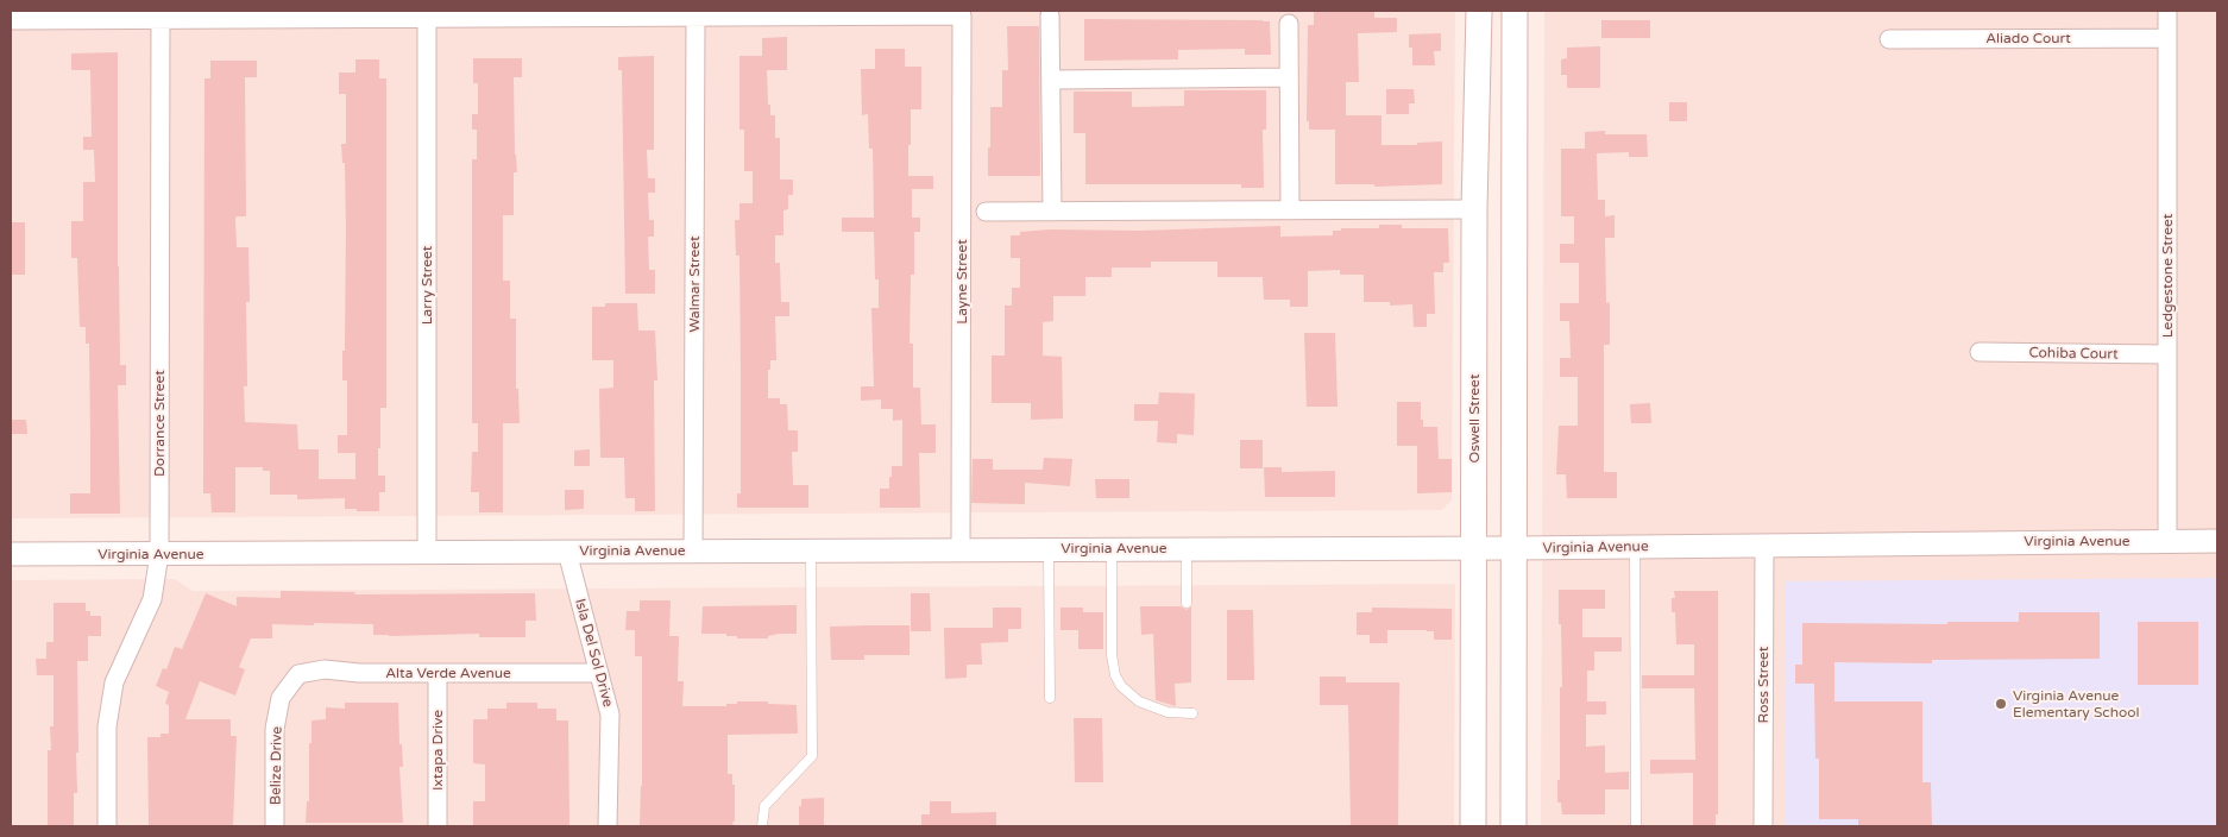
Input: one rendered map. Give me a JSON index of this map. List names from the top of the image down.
{
  "streets": {
    "main road": ["Oswell Street"],
    "street": [
      "Aliado Court",
      "Ledgestone Street",
      "Layne Street",
      "Walmar Street",
      "Larry Street",
      "Cohiba Court",
      "Dorrance Street",
      "Virginia Avenue",
      "Isla Del Sol Drive",
      "Alta Verde Avenue",
      "Ross Street",
      "Ixtapa Drive",
      "Belize Drive"
    ]
  },
  "crossings": [
    ["Aliado Court", "Ledgestone Street"],
    ["Ledgestone Street", "Cohiba Court"],
    ["Ledgestone Street", "Virginia Avenue"],
    ["Layne Street", "Walmar Street"],
    ["Layne Street", "Virginia Avenue"],
    ["Walmar Street", "Virginia Avenue"],
    ["Larry Street", "Virginia Avenue"],
    ["Oswell Street", "Virginia Avenue"],
    ["Dorrance Street", "Virginia Avenue"],
    ["Virginia Avenue", "Isla Del Sol Drive"],
    ["Virginia Avenue", "Ross Street"],
    ["Isla Del Sol Drive", "Alta Verde Avenue"],
    ["Alta Verde Avenue", "Ixtapa Drive"],
    ["Alta Verde Avenue", "Belize Drive"]
  ],
  "places": ["Virginia Avenue Elementary School"]
}
